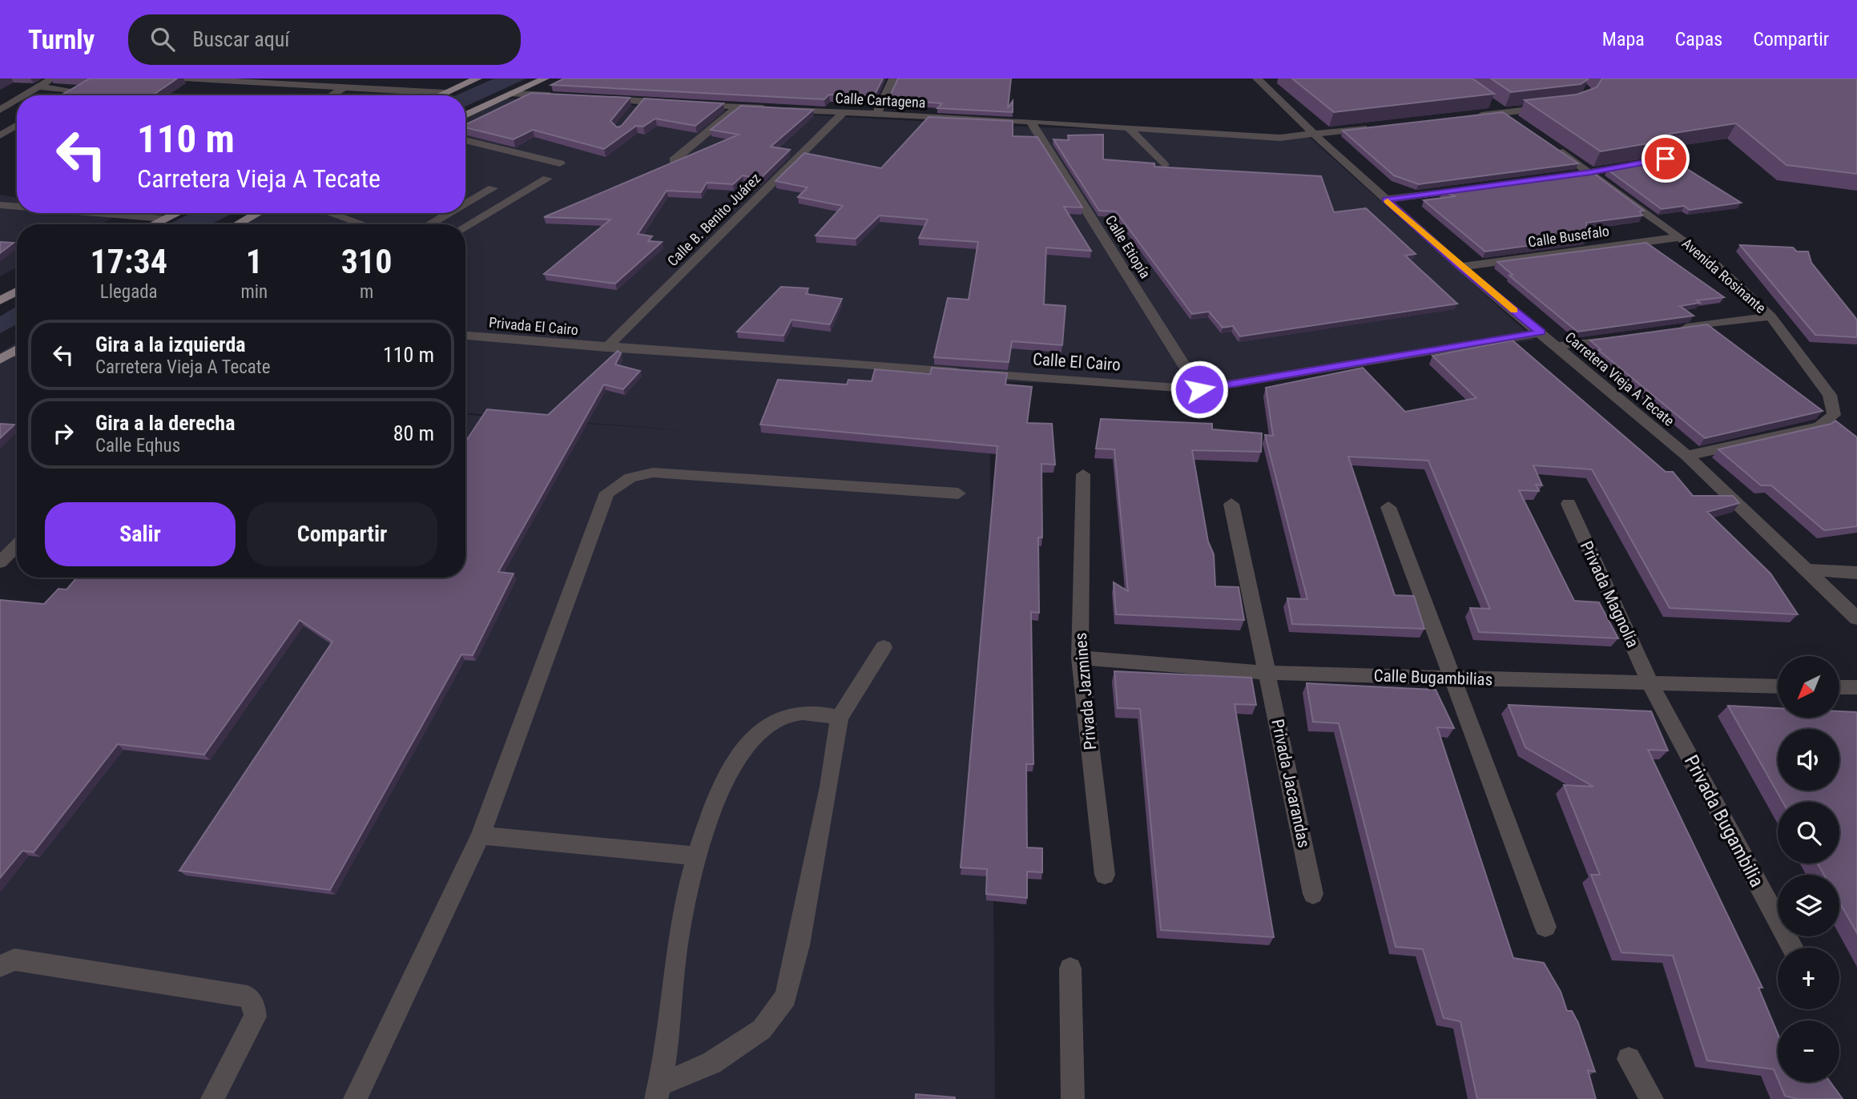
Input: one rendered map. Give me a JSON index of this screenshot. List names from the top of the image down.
{
  "streets": {
    "street": [
      "Calle Cartagena",
      "Calle B. Benito Juárez",
      "Calle Busefalo",
      "Calle Etiopía",
      "Avenida Rosinante",
      "Privada El Cairo",
      "Calle El Cairo",
      "Carretera Vieja A Tecate",
      "Privada Magnolia",
      "Calle Bugambilias",
      "Privada Jazmines",
      "Privada Jacarandas",
      "Privada Bugambilia"
    ]
  },
  "crossings": [
    ["Calle Cartagena", "Calle B. Benito Juárez"],
    ["Calle Cartagena", "Calle Etiopía"],
    ["Calle Cartagena", "Carretera Vieja A Tecate"],
    ["Calle B. Benito Juárez", "Privada El Cairo"],
    ["Calle B. Benito Juárez", "Calle El Cairo"],
    ["Calle Busefalo", "Avenida Rosinante"],
    ["Calle Busefalo", "Carretera Vieja A Tecate"],
    ["Calle Etiopía", "Calle El Cairo"],
    ["Avenida Rosinante", "Carretera Vieja A Tecate"],
    ["Privada El Cairo", "Calle El Cairo"],
    ["Calle El Cairo", "Carretera Vieja A Tecate"],
    ["Privada Magnolia", "Calle Bugambilias"],
    ["Privada Magnolia", "Privada Bugambilia"],
    ["Calle Bugambilias", "Privada Jazmines"],
    ["Calle Bugambilias", "Privada Jacarandas"],
    ["Calle Bugambilias", "Privada Bugambilia"]
  ],
  "north": "bottom left",
  "page": {
    "header": "Turnly",
    "search": "Buscar aquí",
    "nav": ["Mapa", "Capas", "Compartir"],
    "turn": ["110 m", "Carretera Vieja A Tecate"],
    "eta": [
      "17:34",
      "Llegada",
      "1",
      "min",
      "310",
      "m"
    ],
    "list": [
      {
        "name": "Gira a la izquierda",
        "note": "Carretera Vieja A Tecate",
        "value": "110 m"
      },
      {
        "name": "Gira a la derecha",
        "note": "Calle Eqhus",
        "value": "80 m"
      }
    ],
    "buttons": ["Salir", "Compartir"],
    "map_buttons": ["+", "−"]
  }
}
